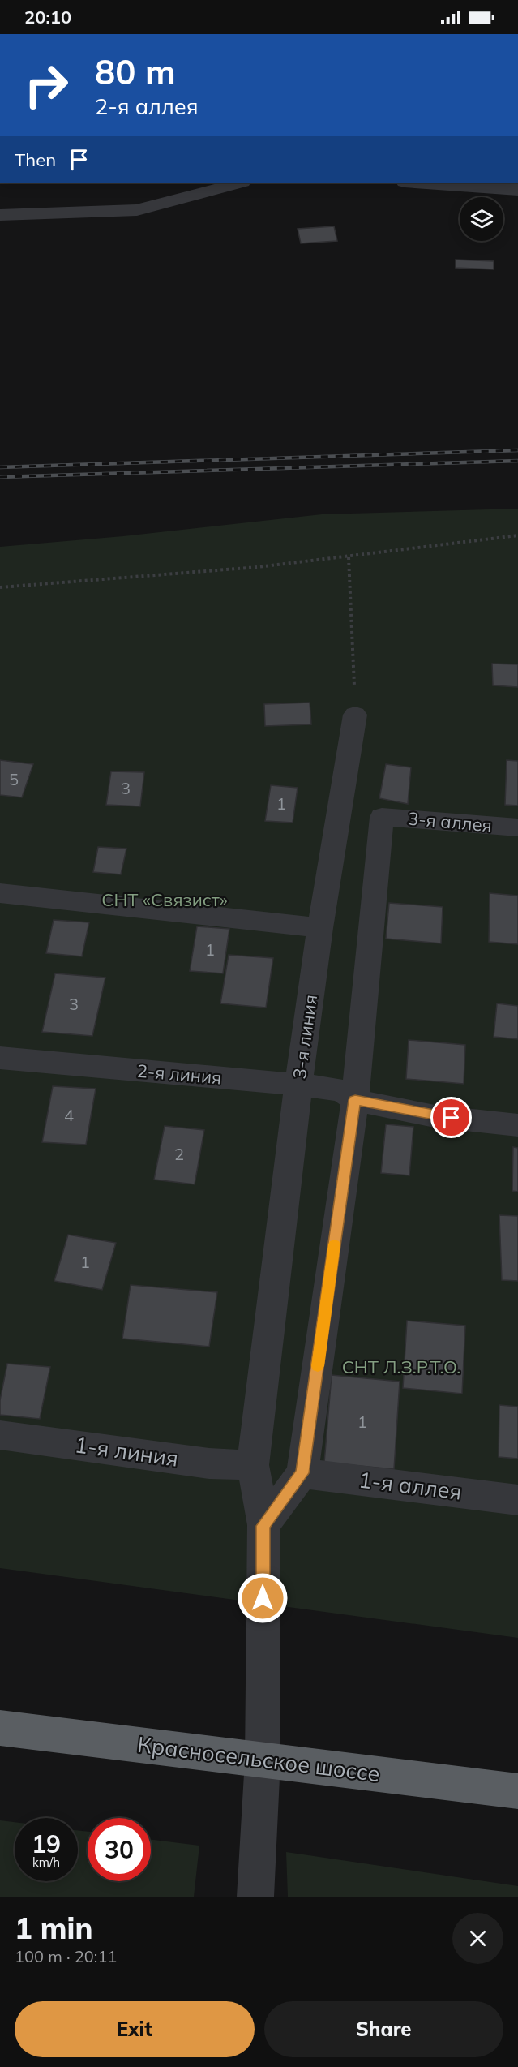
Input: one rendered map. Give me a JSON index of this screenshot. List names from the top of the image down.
{
  "streets": {
    "highway": ["Красносельское шоссе"],
    "street": [
      "3-я аллея",
      "3-я линия",
      "2-я линия",
      "1-я линия",
      "1-я аллея"
    ]
  },
  "crossings": [
    ["3-я аллея", "2-я линия"],
    ["3-я линия", "2-я линия"],
    ["3-я линия", "1-я линия"],
    ["3-я линия", "Красносельское шоссе"]
  ],
  "parks": ["СНТ «Связист»", "СНТ Л.З.Р.Т.О."],
  "house_numbers": [
    "5",
    "3",
    "1",
    "1",
    "3",
    "4",
    "2",
    "1",
    "1"
  ],
  "page": {
    "status": "20:10",
    "turn": ["80 m", "2-я аллея"],
    "then": "Then",
    "speed": "19 km/h",
    "limit": "30",
    "heading": ["1 min", "100 m · 20:11"],
    "buttons": ["Exit", "Share"]
  }
}
